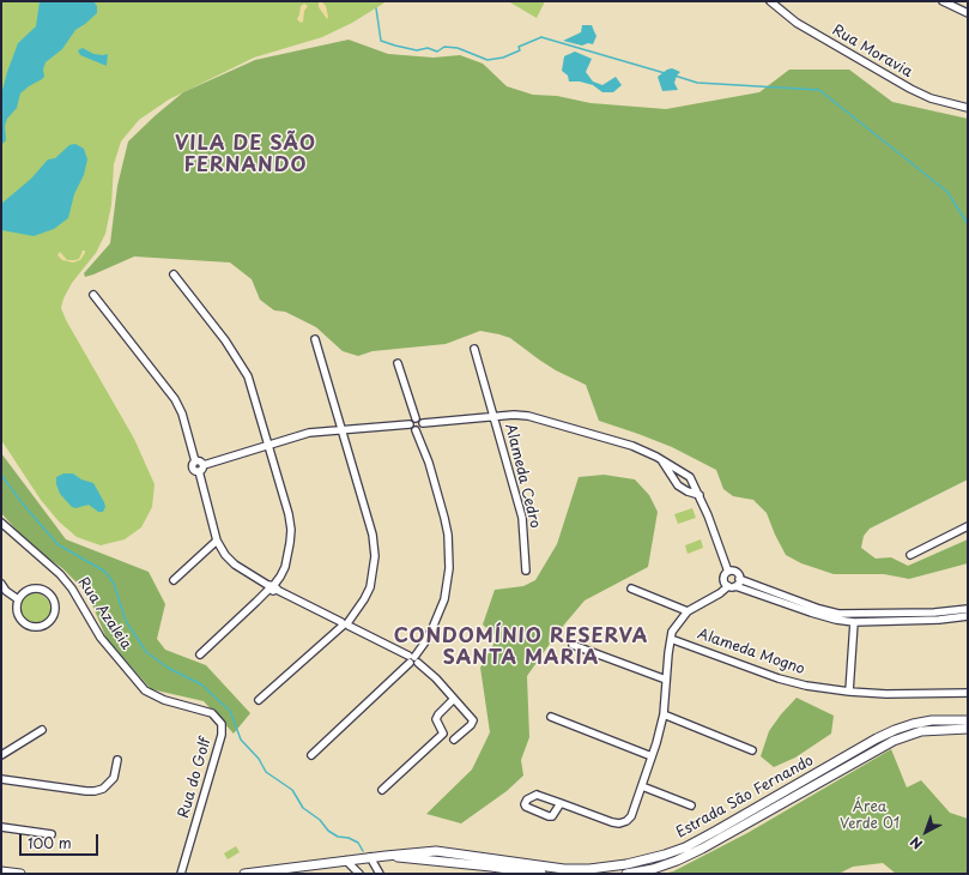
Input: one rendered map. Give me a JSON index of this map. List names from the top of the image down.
{
  "streets": {
    "main road": ["Estrada São Fernando"],
    "street": [
      "Rua Moravia",
      "Alameda Cedro",
      "Rua Azaleia",
      "Alameda Mogno",
      "Rua do Golf"
    ]
  },
  "crossings": [
    ["Rua Azaleia", "Rua do Golf"]
  ],
  "districts": ["VILA DE SÃO FERNANDO", "CONDOMÍNIO RESERVA SANTA MARIA"],
  "parks": ["Área Verde 01"],
  "scale_bar": "100 m",
  "north": "bottom left"
}
